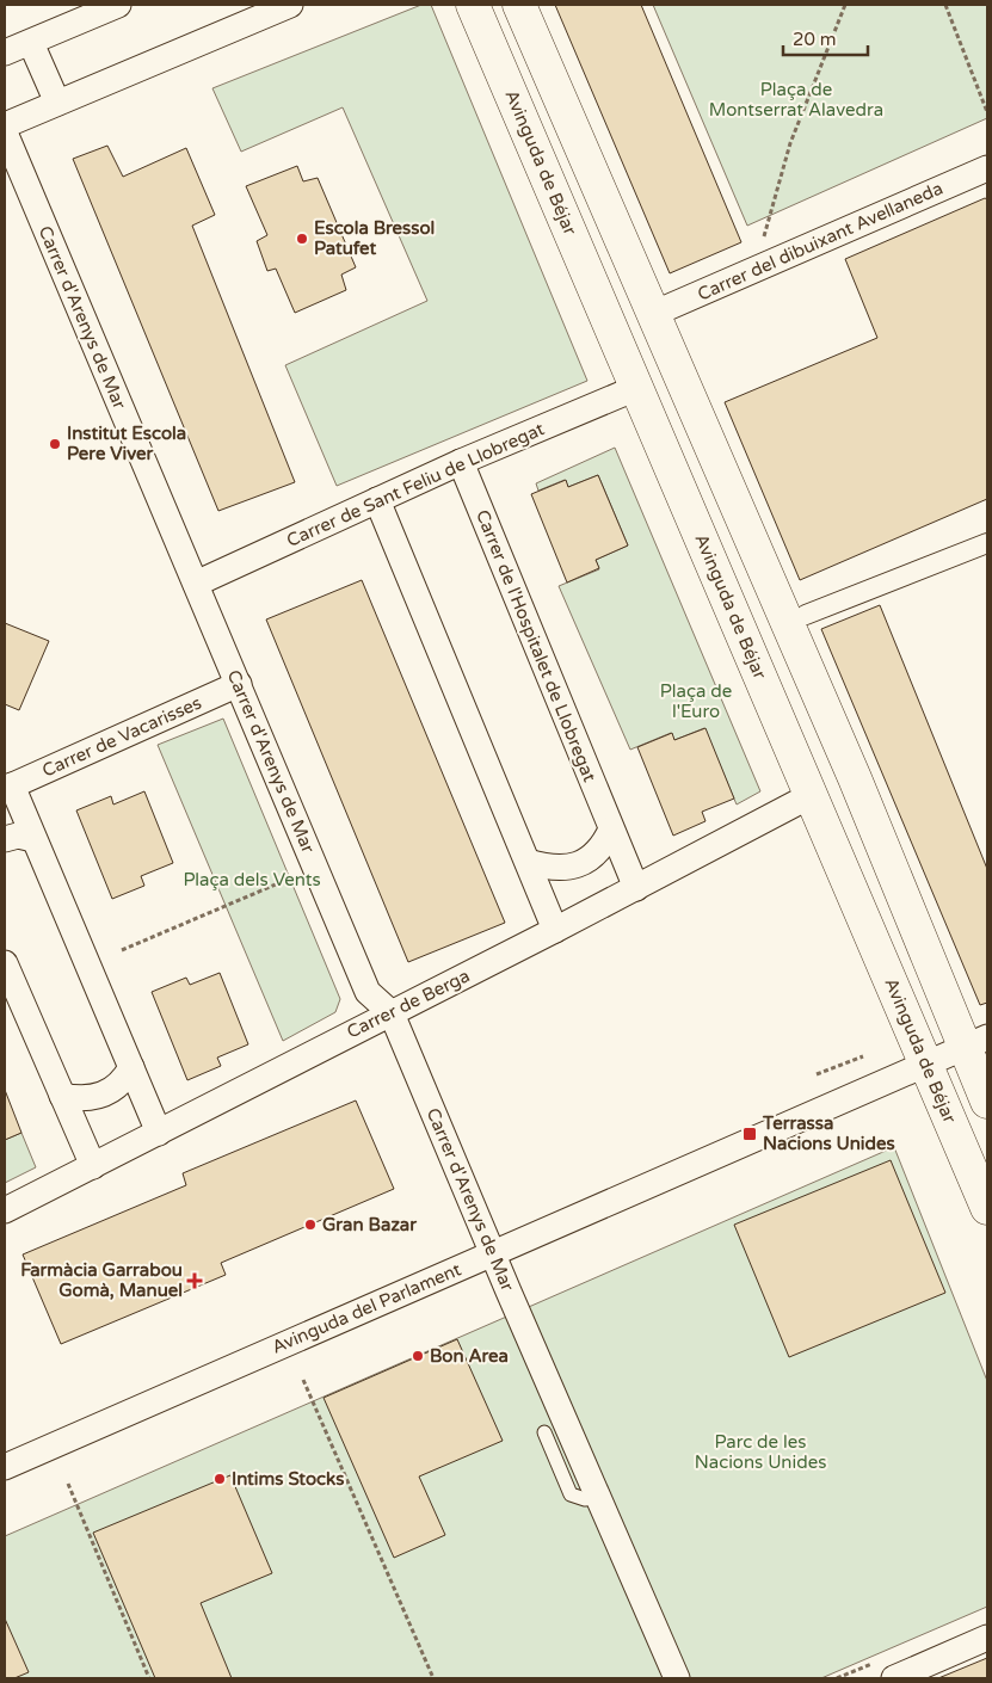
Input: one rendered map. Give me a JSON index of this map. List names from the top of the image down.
{
  "streets": {
    "main road": ["Avinguda de Béjar"],
    "street": [
      "Carrer del dibuixant Avellaneda",
      "Carrer d'Arenys de Mar",
      "Carrer de Sant Feliu de Llobregat",
      "Carrer de l'Hospitalet de Llobregat",
      "Carrer de Vacarisses",
      "Carrer de Berga",
      "Avinguda del Parlament"
    ]
  },
  "crossings": [
    ["Avinguda de Béjar", "Carrer de Sant Feliu de Llobregat"],
    ["Avinguda de Béjar", "Carrer de Berga"],
    ["Avinguda de Béjar", "Avinguda del Parlament"],
    ["Carrer d'Arenys de Mar", "Carrer de Sant Feliu de Llobregat"],
    ["Carrer d'Arenys de Mar", "Carrer de Vacarisses"],
    ["Carrer d'Arenys de Mar", "Carrer de Berga"],
    ["Carrer d'Arenys de Mar", "Avinguda del Parlament"],
    ["Carrer de Sant Feliu de Llobregat", "Carrer de l'Hospitalet de Llobregat"],
    ["Carrer de l'Hospitalet de Llobregat", "Carrer de Berga"]
  ],
  "parks": [
    "Plaça de Montserrat Alavedra",
    "Plaça de l'Euro",
    "Plaça dels Vents",
    "Parc de les Nacions Unides"
  ],
  "places": {
    "other": [
      "Escola Bressol Patufet",
      "Institut Escola Pere Viver",
      "Gran Bazar",
      "Bon Area",
      "Intims Stocks"
    ],
    "transit": ["Terrassa Nacions Unides"],
    "health": ["Farmàcia Garrabou Gomà, Manuel"]
  },
  "scale_bar": "20 m"
}
